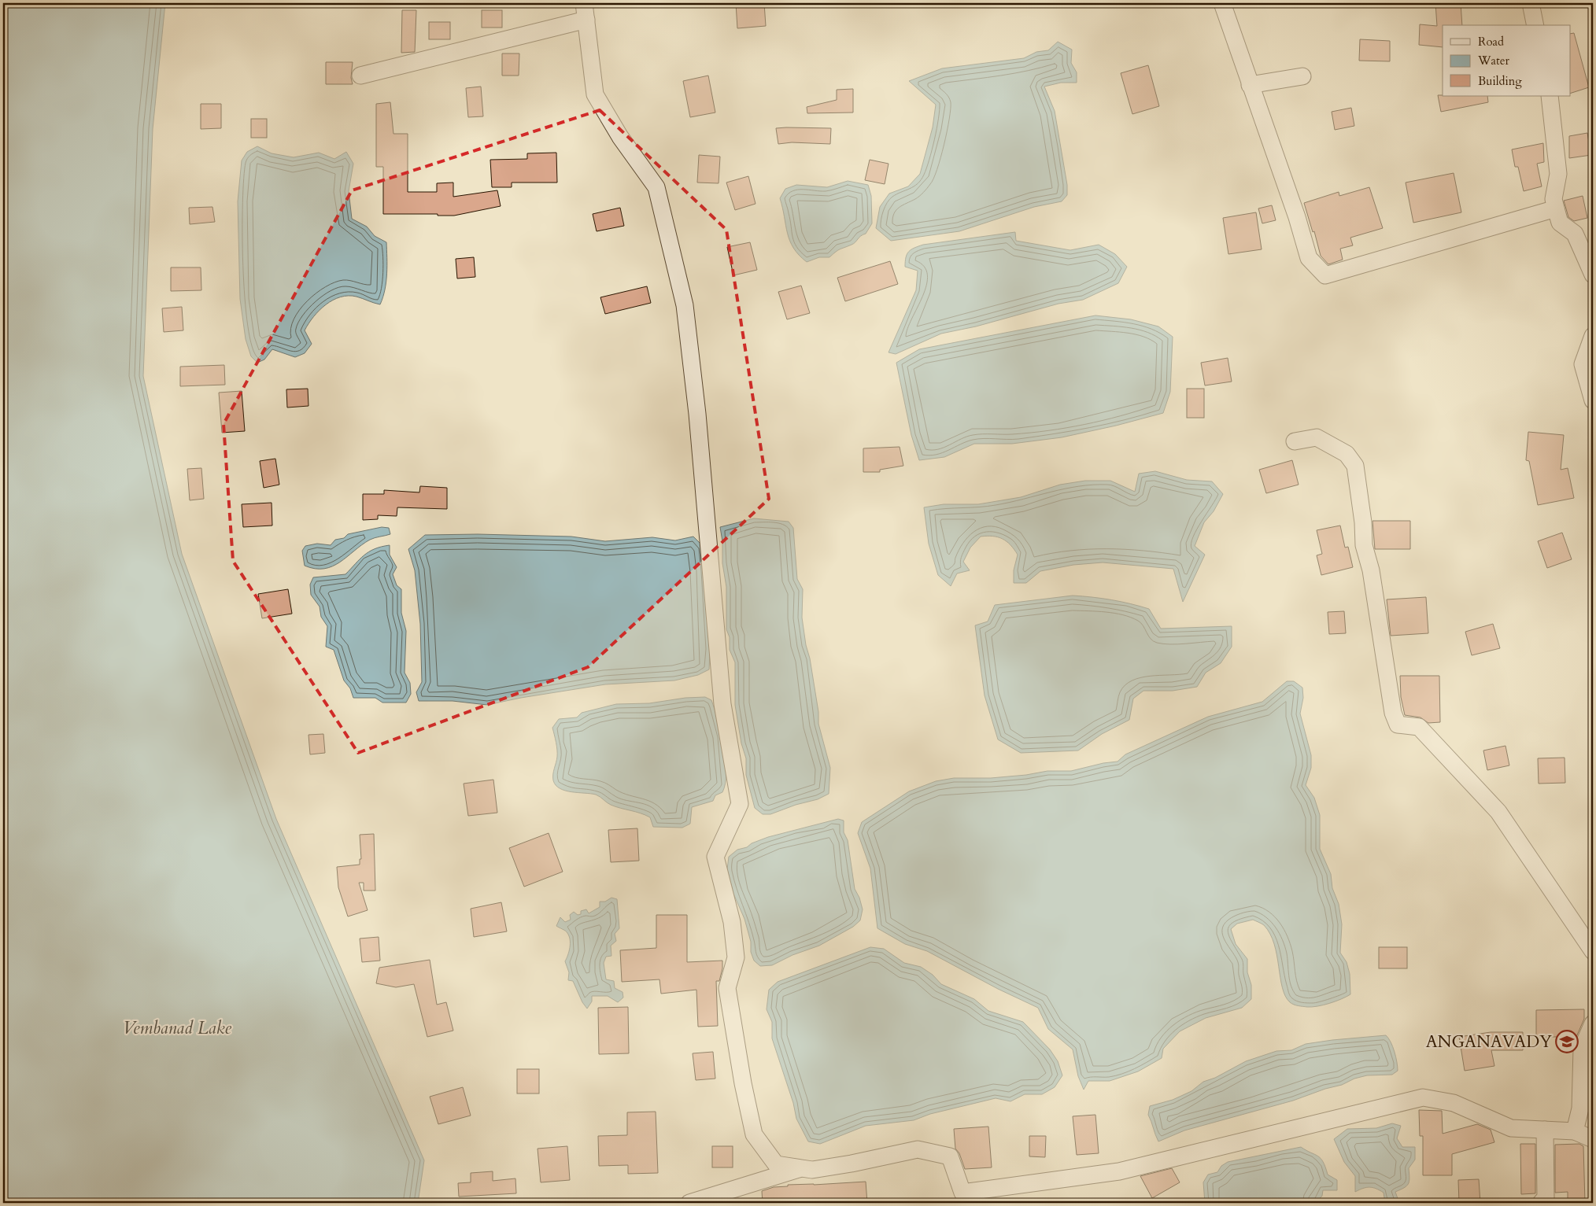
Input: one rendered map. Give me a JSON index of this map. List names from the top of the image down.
{
  "water": ["Vembanad Lake"],
  "places": {
    "school or university": ["ANGANAVADY"]
  },
  "legend": ["Road", "Water", "Building"]
}
